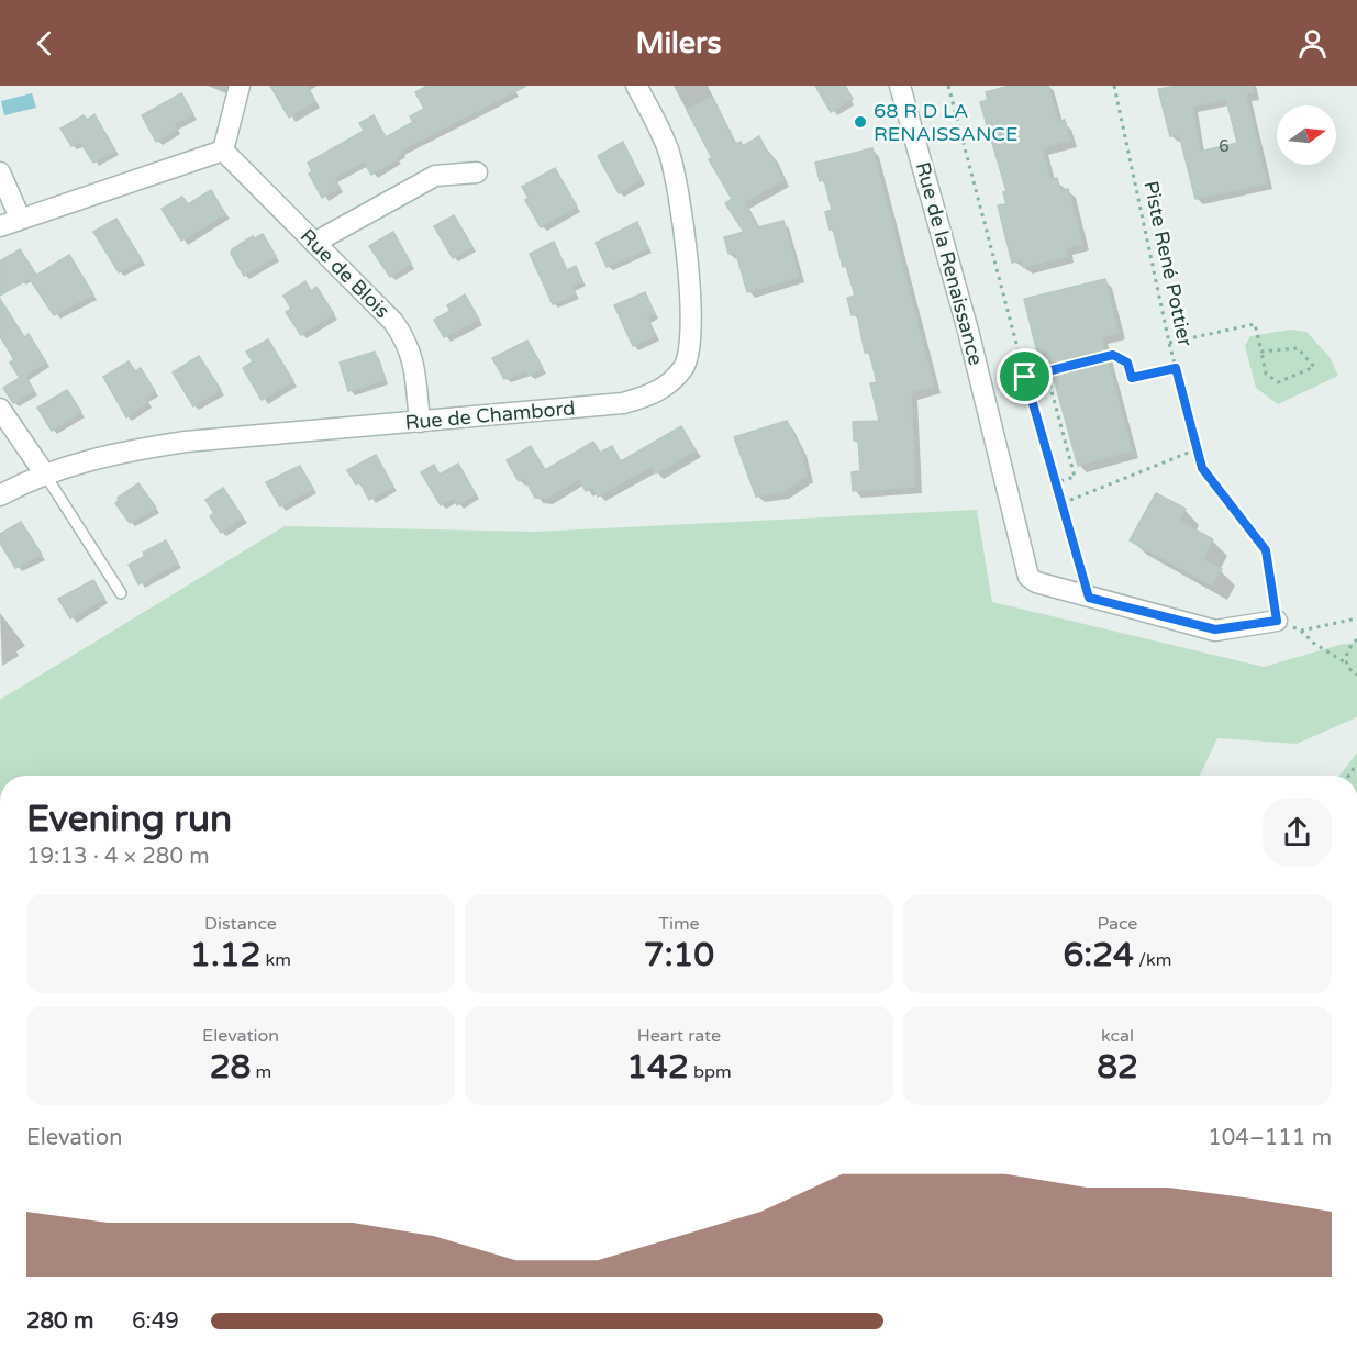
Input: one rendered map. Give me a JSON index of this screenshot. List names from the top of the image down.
{
  "streets": {
    "street": ["Rue de la Renaissance", "Rue de Blois", "Rue de Chambord"],
    "path": ["Piste René Pottier"]
  },
  "crossings": [
    ["Rue de la Renaissance", "Piste René Pottier"],
    ["Rue de Blois", "Rue de Chambord"]
  ],
  "places": ["68 R D LA RENAISSANCE"],
  "house_numbers": ["6"],
  "north": "right",
  "page": {
    "header": "Milers",
    "heading": ["Evening run", "19:13 · 4 × 280 m"],
    "stats": [
      ["Distance", "1.12 km"],
      ["Time", "7:10"],
      ["Pace", "6:24 /km"],
      ["Elevation", "28 m"],
      ["Heart rate", "142 bpm"],
      ["kcal", "82"]
    ],
    "chart": ["Elevation", "104–111 m"],
    "list": [
      {
        "name": "280 m",
        "note": "6:49"
      }
    ]
  }
}
